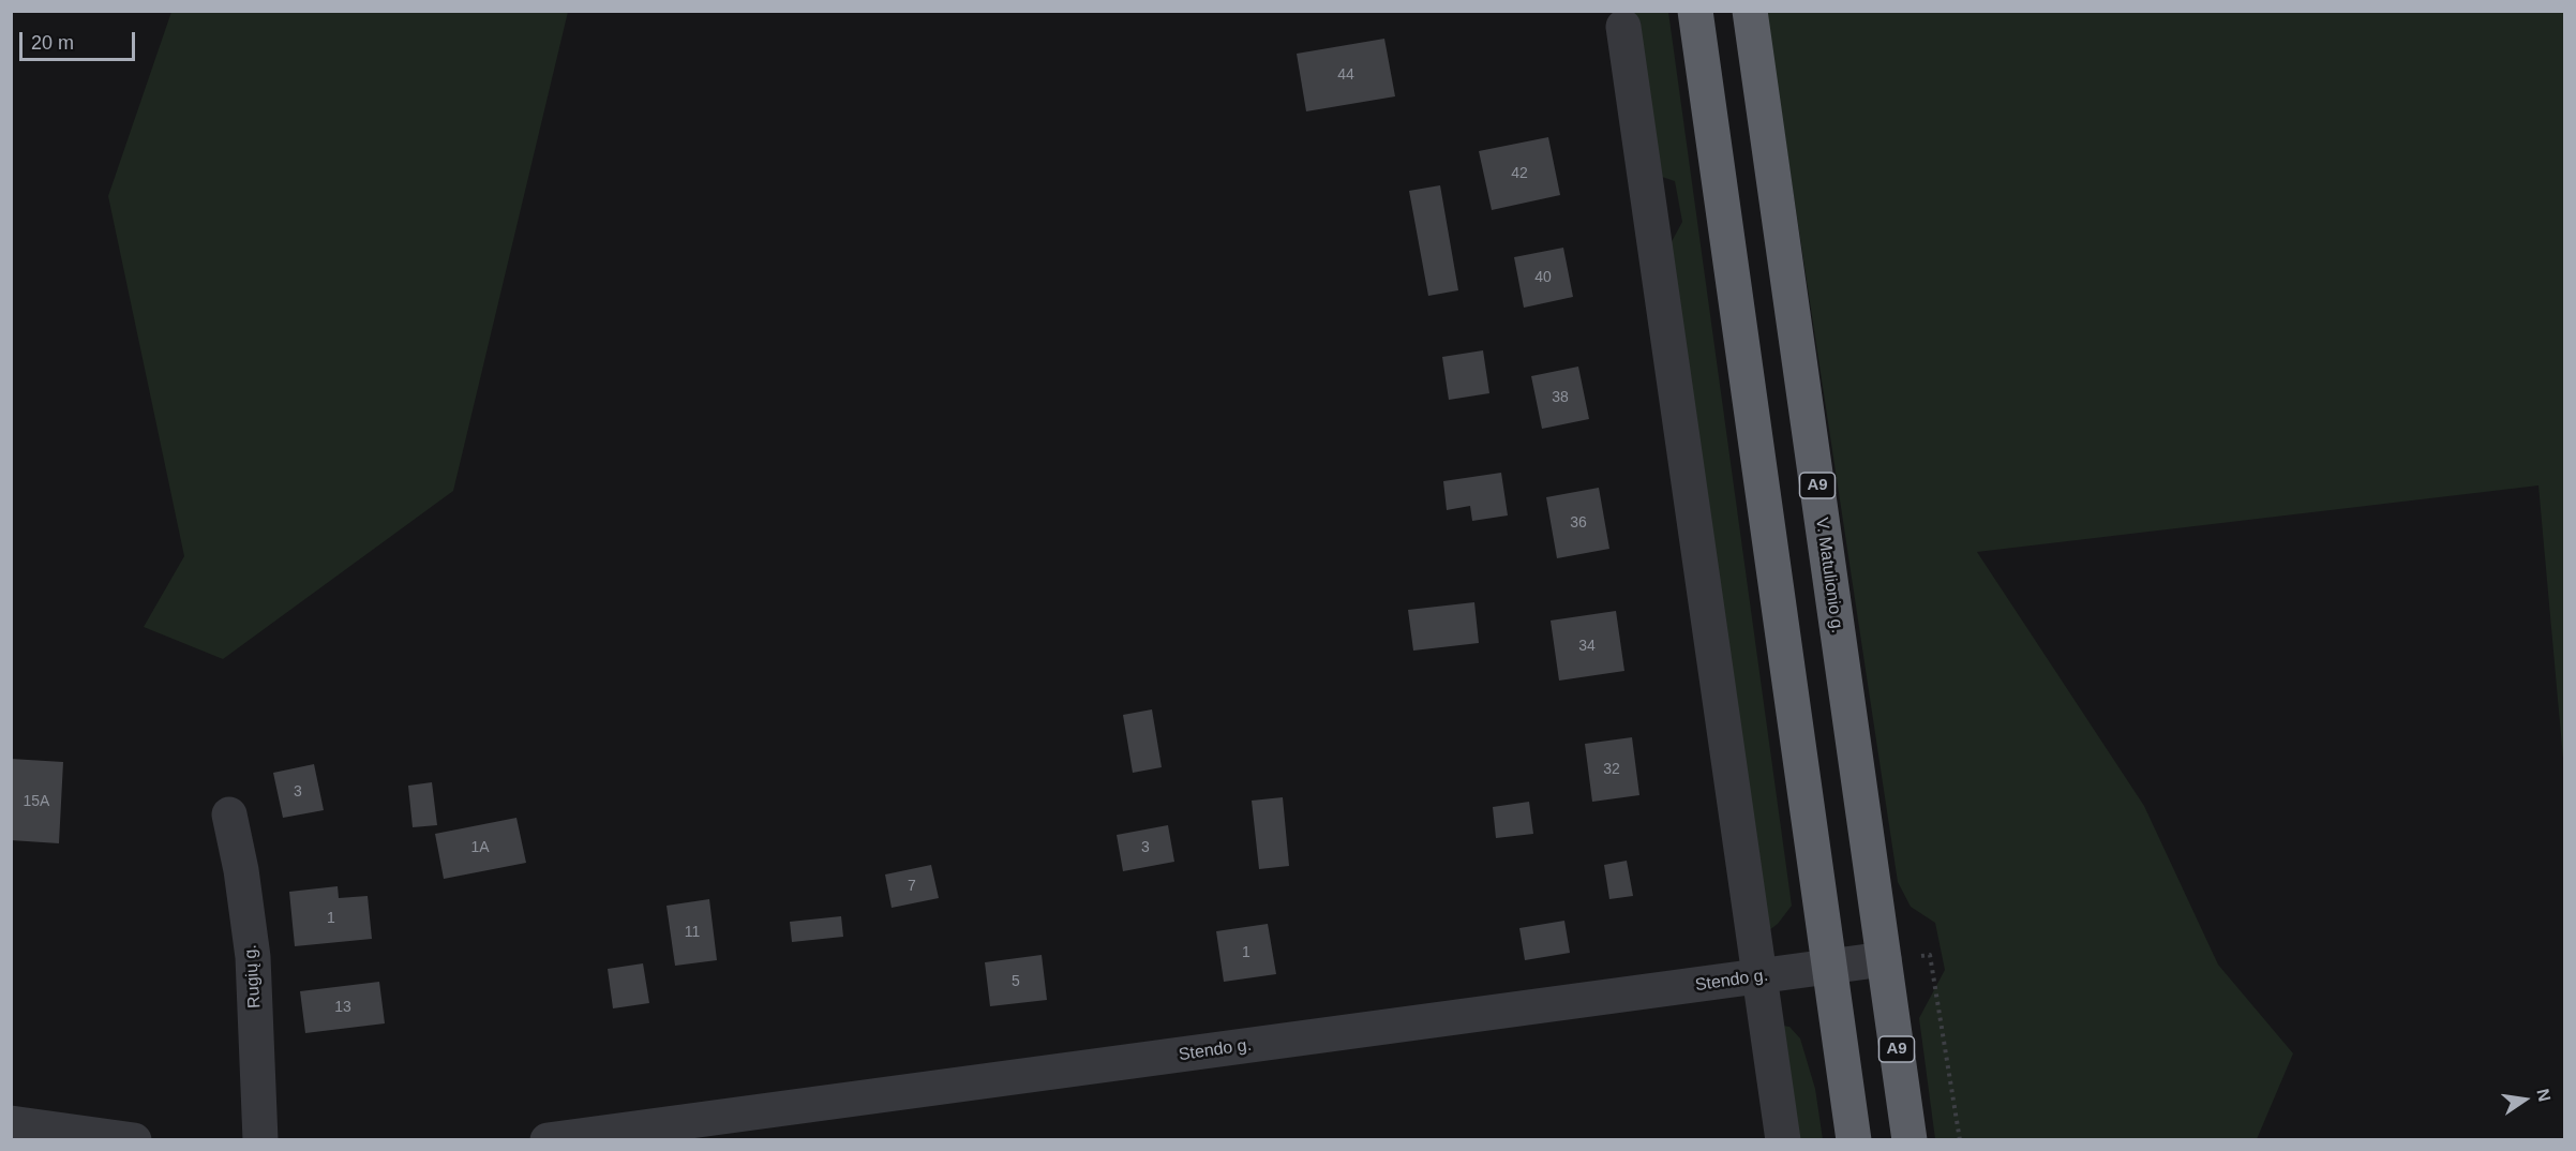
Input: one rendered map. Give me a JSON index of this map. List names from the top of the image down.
{
  "streets": {
    "highway": ["A9", "V. Matulionio g."],
    "street": ["Rugių g.", "Stendo g."]
  },
  "crossings": [
    ["V. Matulionio g.", "Stendo g."]
  ],
  "house_numbers": [
    "44",
    "42",
    "40",
    "38",
    "36",
    "34",
    "32",
    "3",
    "15A",
    "1A",
    "3",
    "7",
    "1",
    "11",
    "1",
    "5",
    "13"
  ],
  "scale_bar": "20 m",
  "north": "right"
}
